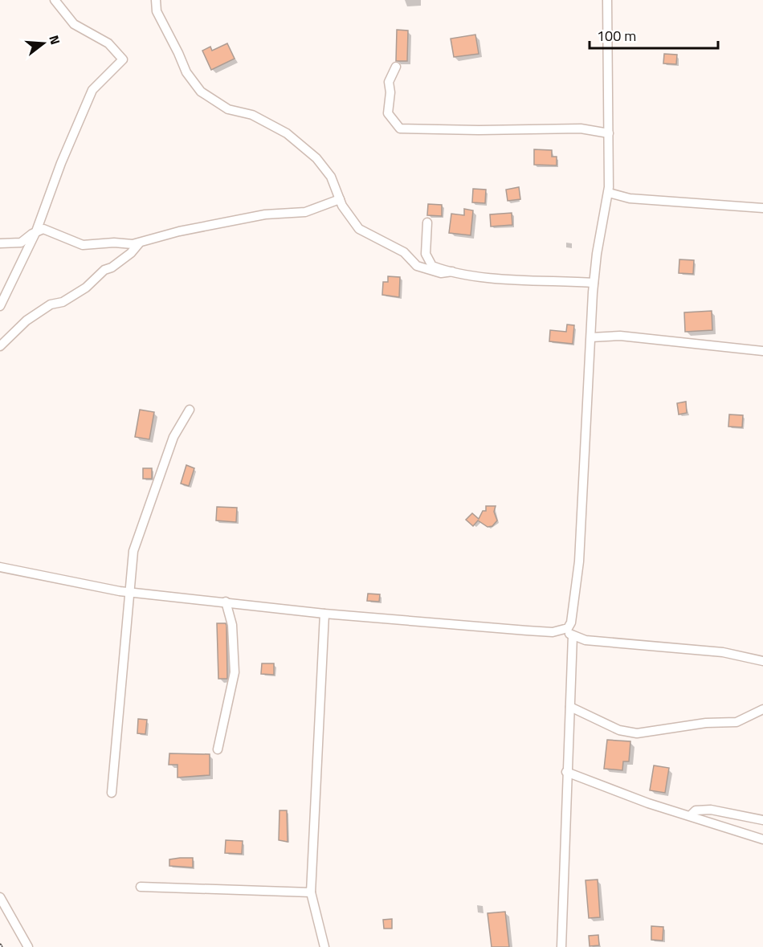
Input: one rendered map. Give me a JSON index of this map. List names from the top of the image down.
{
  "scale_bar": "100 m",
  "north": "right"
}
